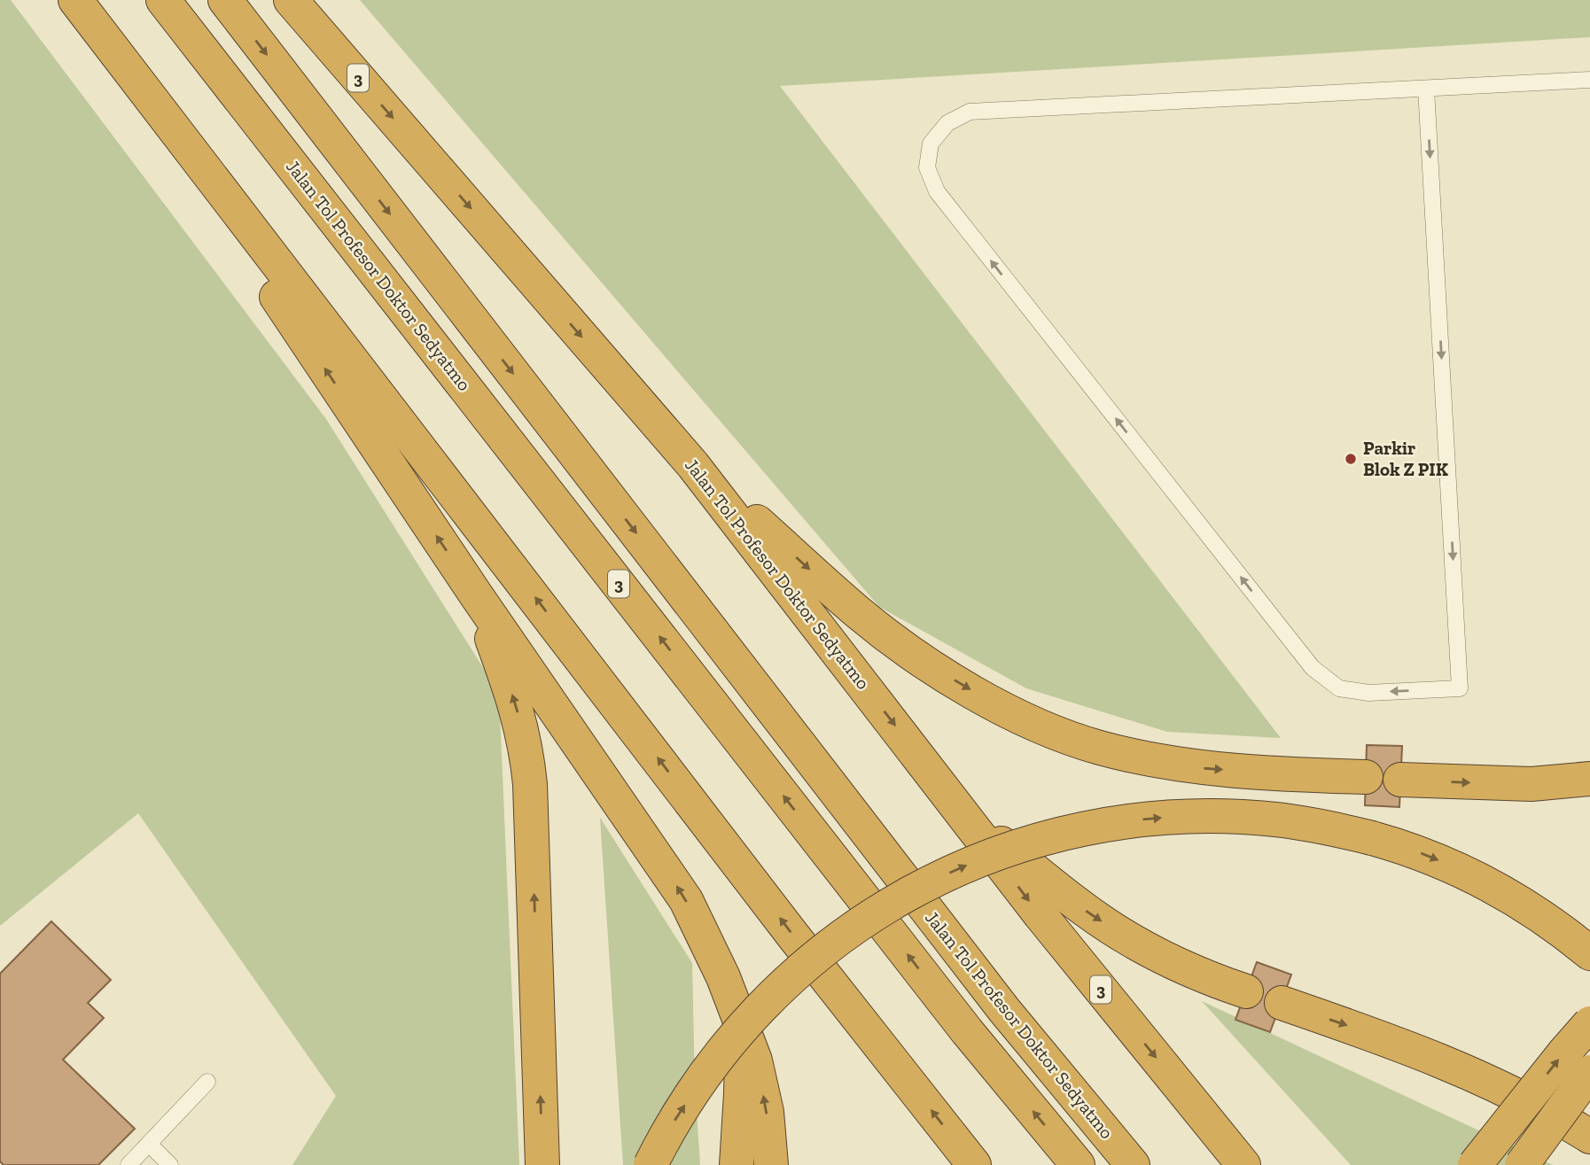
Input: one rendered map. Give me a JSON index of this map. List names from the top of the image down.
{
  "streets": {
    "highway": ["3", "Jalan Tol Profesor Doktor Sedyatmo"]
  },
  "places": ["Parkir Blok Z PIK"]
}
